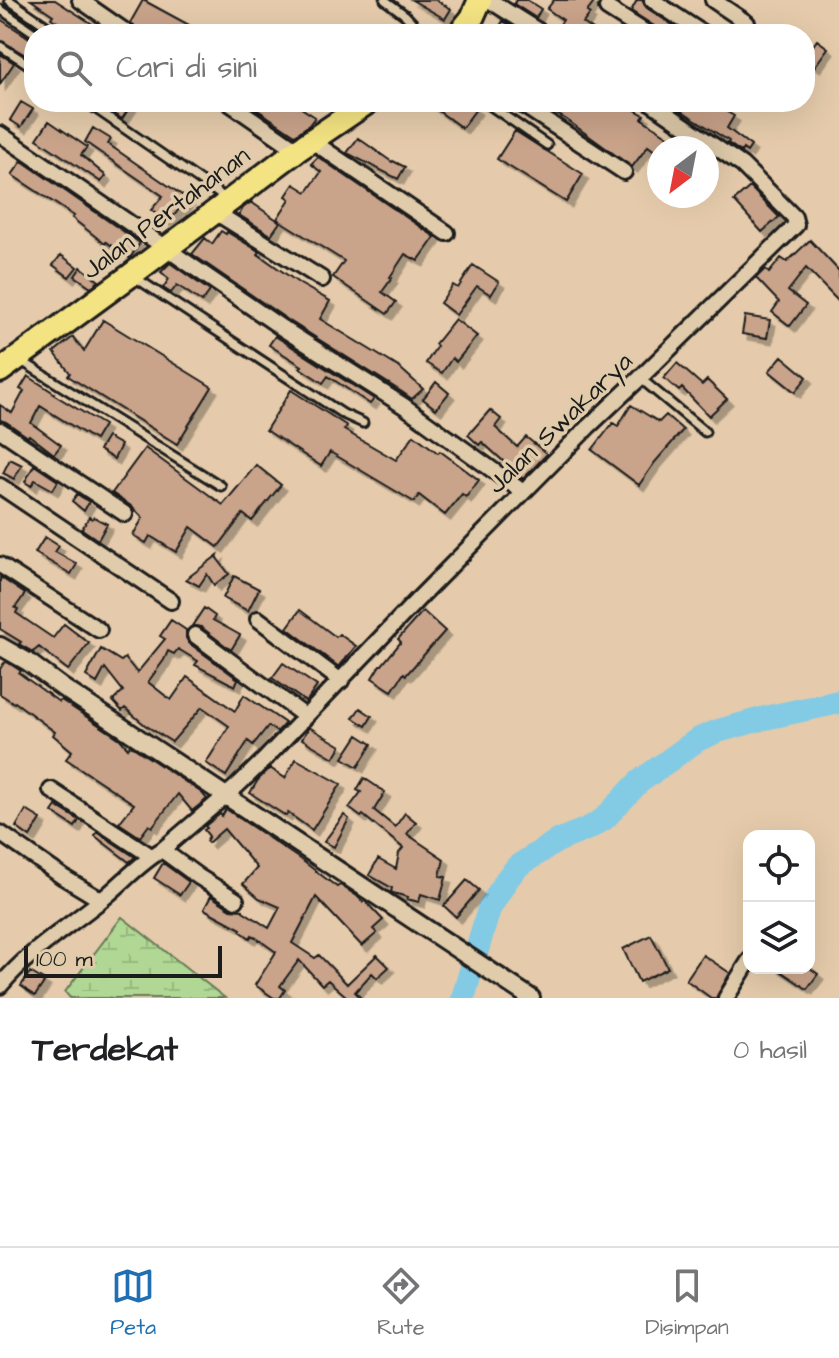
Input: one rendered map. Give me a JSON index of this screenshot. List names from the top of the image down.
{
  "streets": {
    "main road": ["Jalan Pertahanan"],
    "street": ["Jalan Swakarya"]
  },
  "scale_bar": "100 m",
  "north": "bottom left",
  "page": {
    "search": "Cari di sini",
    "scale": "100 m",
    "heading": ["Terdekat", "0 hasil"],
    "nav": ["Peta", "Rute", "Disimpan"]
  }
}
